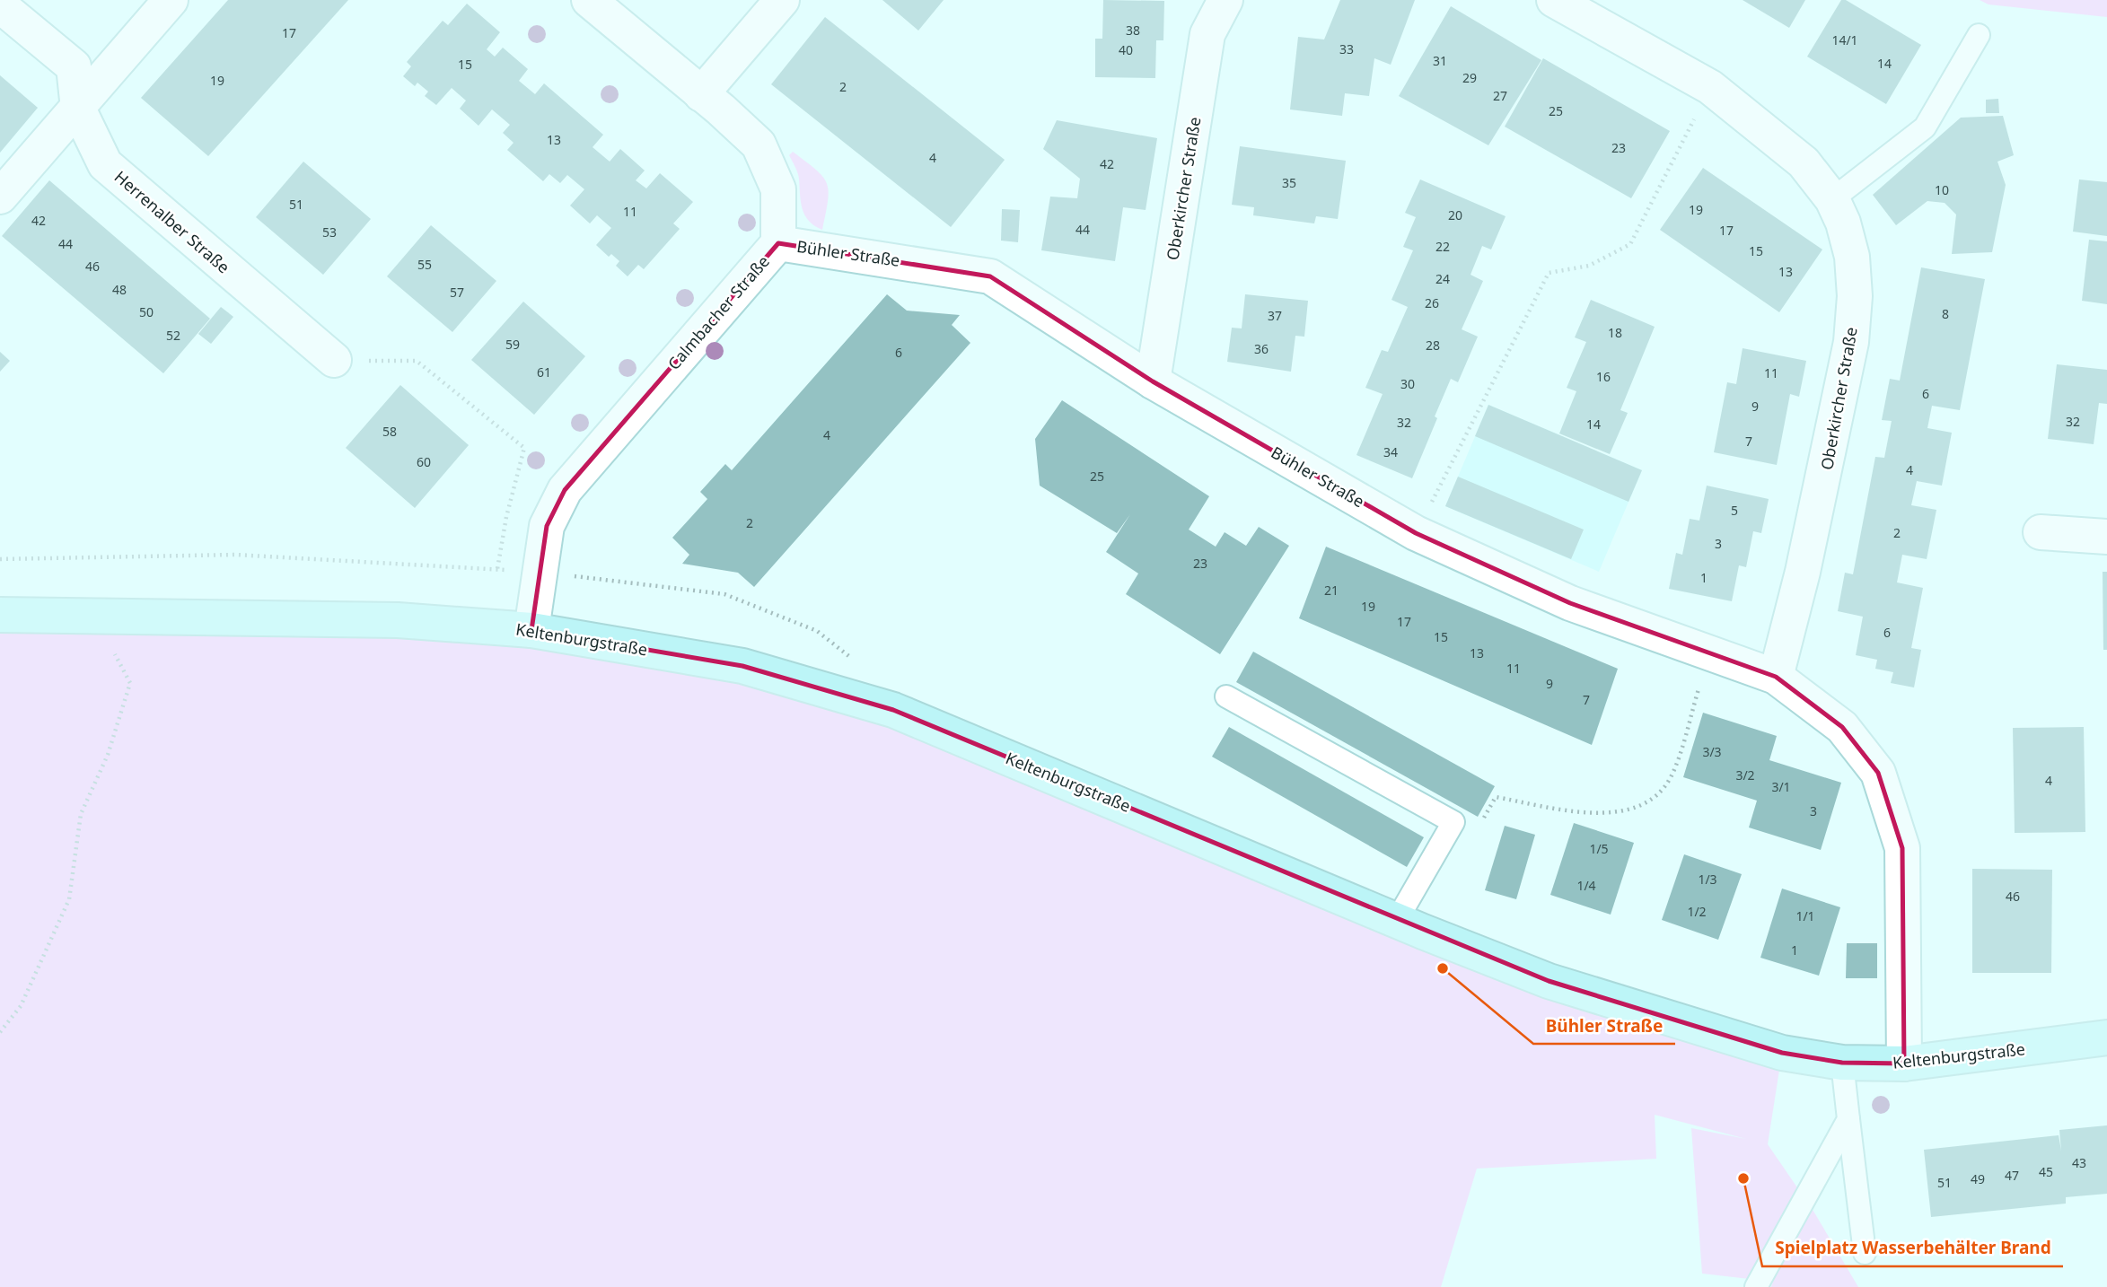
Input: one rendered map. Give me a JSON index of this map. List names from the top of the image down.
{
  "streets": {
    "street": [
      "Oberkircher Straße",
      "Herrenalber Straße",
      "Bühler Straße",
      "Calmbacher Straße",
      "Keltenburgstraße"
    ]
  },
  "crossings": [
    ["Oberkircher Straße", "Bühler Straße"],
    ["Bühler Straße", "Calmbacher Straße"],
    ["Bühler Straße", "Keltenburgstraße"],
    ["Calmbacher Straße", "Keltenburgstraße"]
  ],
  "places": ["Bühler Straße", "Spielplatz Wasserbehälter Brand"],
  "house_numbers": [
    "38",
    "17",
    "14/1",
    "33",
    "40",
    "31",
    "14",
    "15",
    "29",
    "19",
    "2",
    "27",
    "25",
    "13",
    "23",
    "4",
    "42",
    "35",
    "10",
    "51",
    "19",
    "11",
    "20",
    "42",
    "44",
    "17",
    "53",
    "44",
    "22",
    "15",
    "55",
    "46",
    "13",
    "24",
    "48",
    "57",
    "26",
    "50",
    "8",
    "37",
    "18",
    "52",
    "59",
    "28",
    "36",
    "6",
    "61",
    "11",
    "16",
    "30",
    "6",
    "9",
    "32",
    "32",
    "14",
    "58",
    "4",
    "7",
    "34",
    "60",
    "4",
    "25",
    "5",
    "2",
    "2",
    "3",
    "23",
    "1",
    "21",
    "19",
    "17",
    "6",
    "15",
    "13",
    "11",
    "9",
    "7",
    "3/3",
    "3/2",
    "4",
    "3/1",
    "3",
    "1/5",
    "1/3",
    "1/4",
    "46",
    "1/2",
    "1/1",
    "1",
    "43",
    "45",
    "47",
    "49",
    "51"
  ]
}
